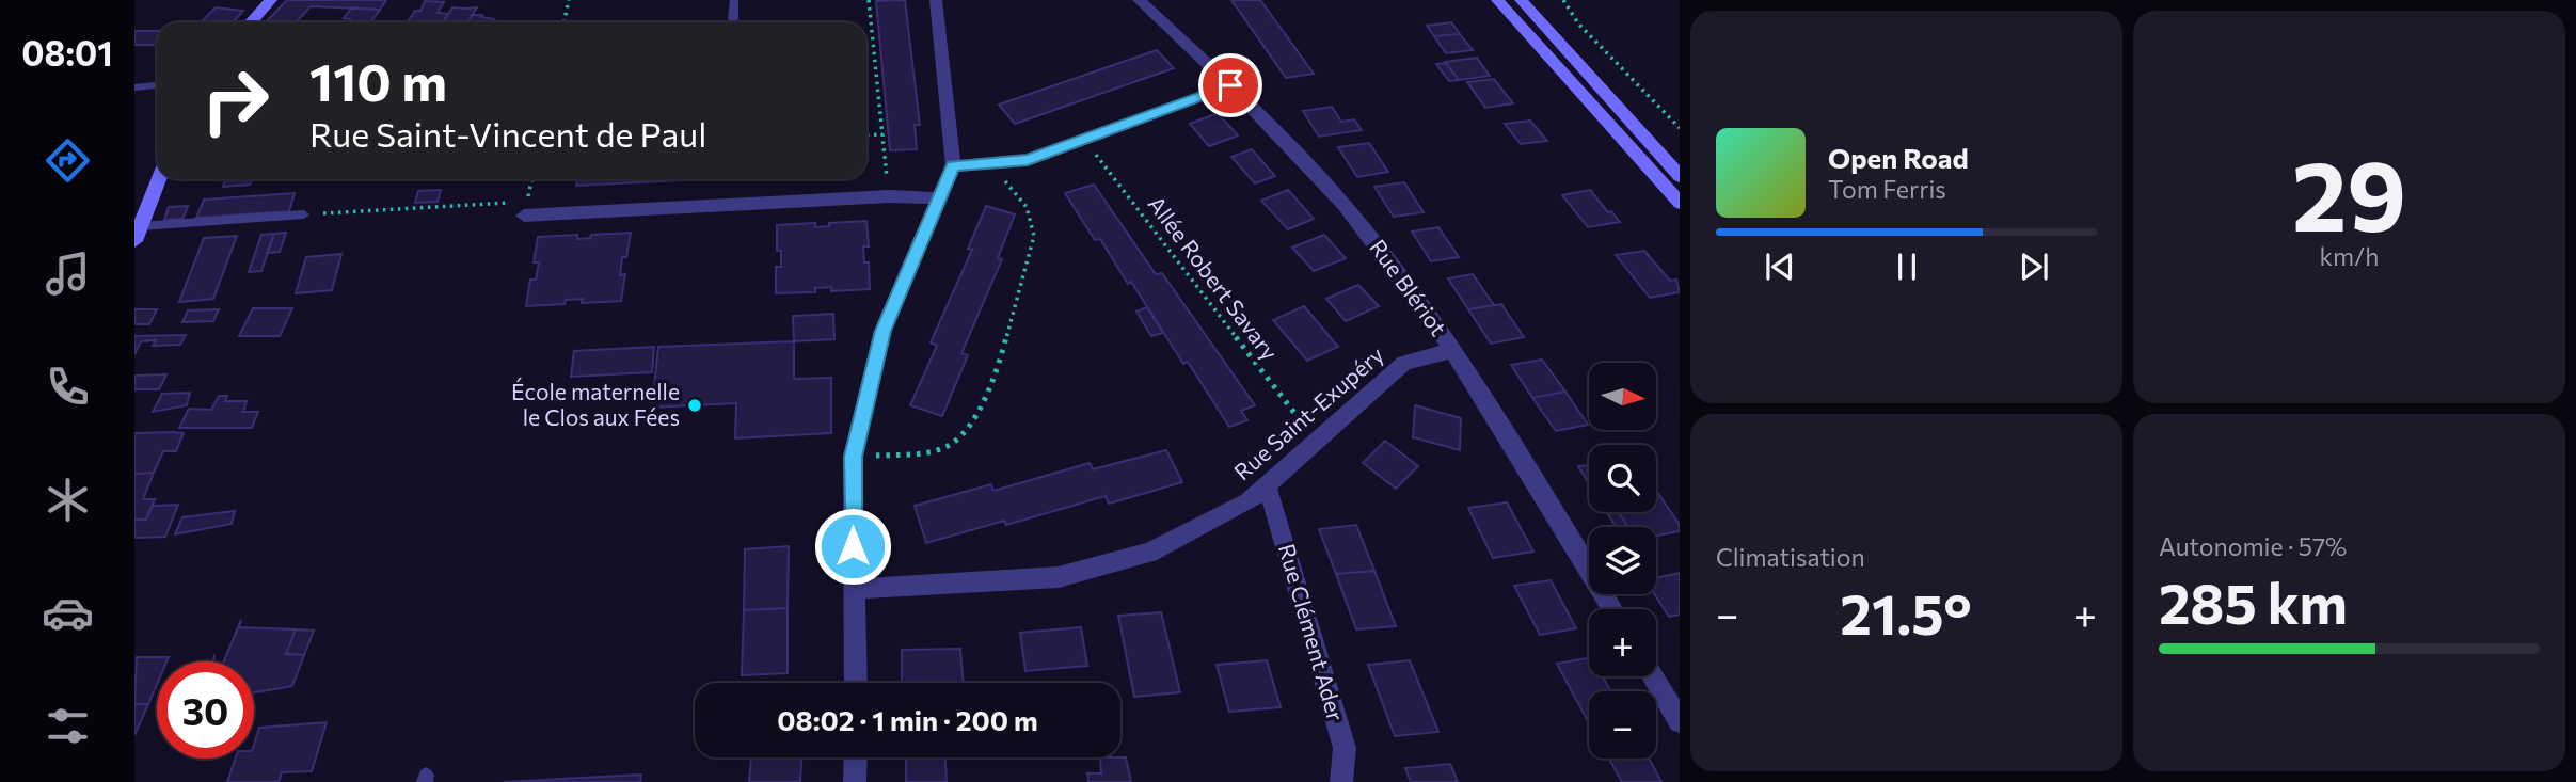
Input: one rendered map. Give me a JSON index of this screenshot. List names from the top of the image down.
{
  "streets": {
    "street": ["Rue Blériot", "Rue Saint-Exupéry", "Rue Clément Ader"],
    "path": ["Allée Robert Savary"]
  },
  "crossings": [
    ["Allée Robert Savary", "Rue Saint-Exupéry"],
    ["Rue Blériot", "Rue Saint-Exupéry"],
    ["Rue Saint-Exupéry", "Rue Clément Ader"]
  ],
  "places": ["École maternelle le Clos aux Fées"],
  "north": "right",
  "page": {
    "tabs": "08:01",
    "tile": [
      ["29", "km/h"],
      "Climatisation",
      ["Autonomie · 57%", "285 km"]
    ],
    "turn": ["110 m", "Rue Saint-Vincent de Paul"],
    "song": ["Open Road", "Tom Ferris"],
    "map_buttons": ["+", "−"],
    "heat": ["−", "21.5°", "+"],
    "limit": "30",
    "trip": "08:02 · 1 min · 200 m"
  }
}
